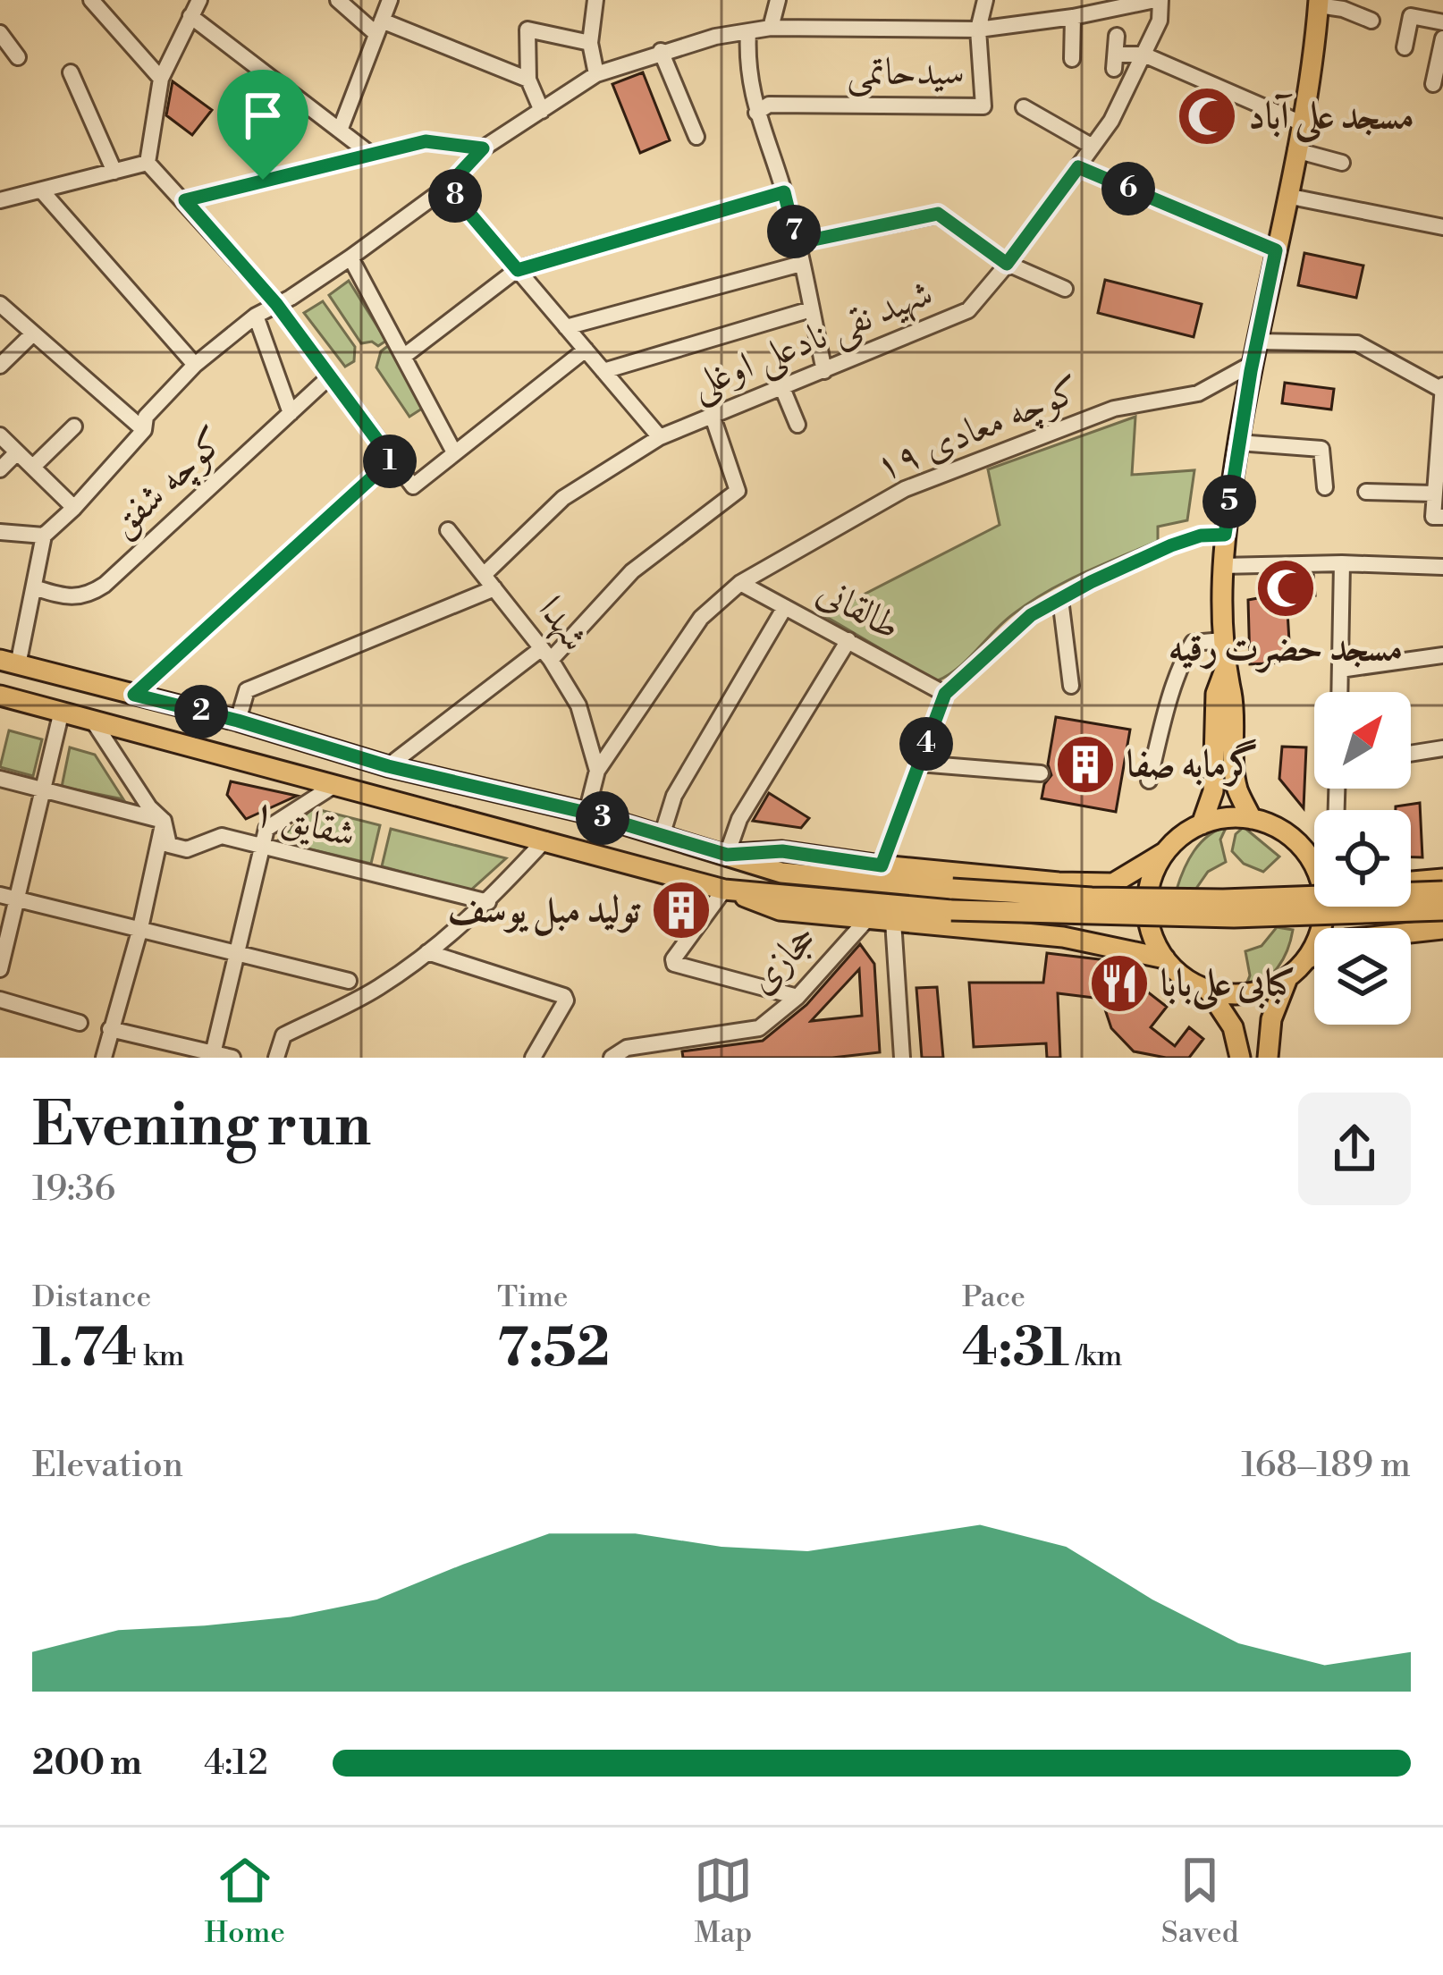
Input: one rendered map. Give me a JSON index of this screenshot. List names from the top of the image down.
{
  "streets": {
    "street": [
      "سیدحاتمی",
      "شهید نقی نادعلی اوغلی",
      "کوچه معادی ۱۹",
      "کوچه شفق",
      "طالقانی",
      "شهدا",
      "شقایق ۱",
      "حجازی"
    ]
  },
  "crossings": [
    ["شهید نقی نادعلی اوغلی", "شهدا"],
    ["کوچه معادی ۱۹", "طالقانی"],
    ["کوچه معادی ۱۹", "شهدا"]
  ],
  "places": {
    "mosque": ["مسجد علی آباد", "مسجد حضرت رقیه"],
    "building": ["گرمابه صفا", "تولید مبل یوسف"],
    "restaurant": ["کبابی علی‌بابا"]
  },
  "north": "top right",
  "page": {
    "pins": [
      "6",
      "8",
      "7",
      "1",
      "5",
      "2",
      "4",
      "3"
    ],
    "heading": ["Evening run", "19:36"],
    "stats": [
      ["Distance", "1.74 km"],
      ["Time", "7:52"],
      ["Pace", "4:31 /km"]
    ],
    "chart": ["Elevation", "168–189 m"],
    "list": [
      {
        "name": "200 m",
        "note": "4:12"
      }
    ],
    "tabs": ["Home", "Map", "Saved"]
  }
}
